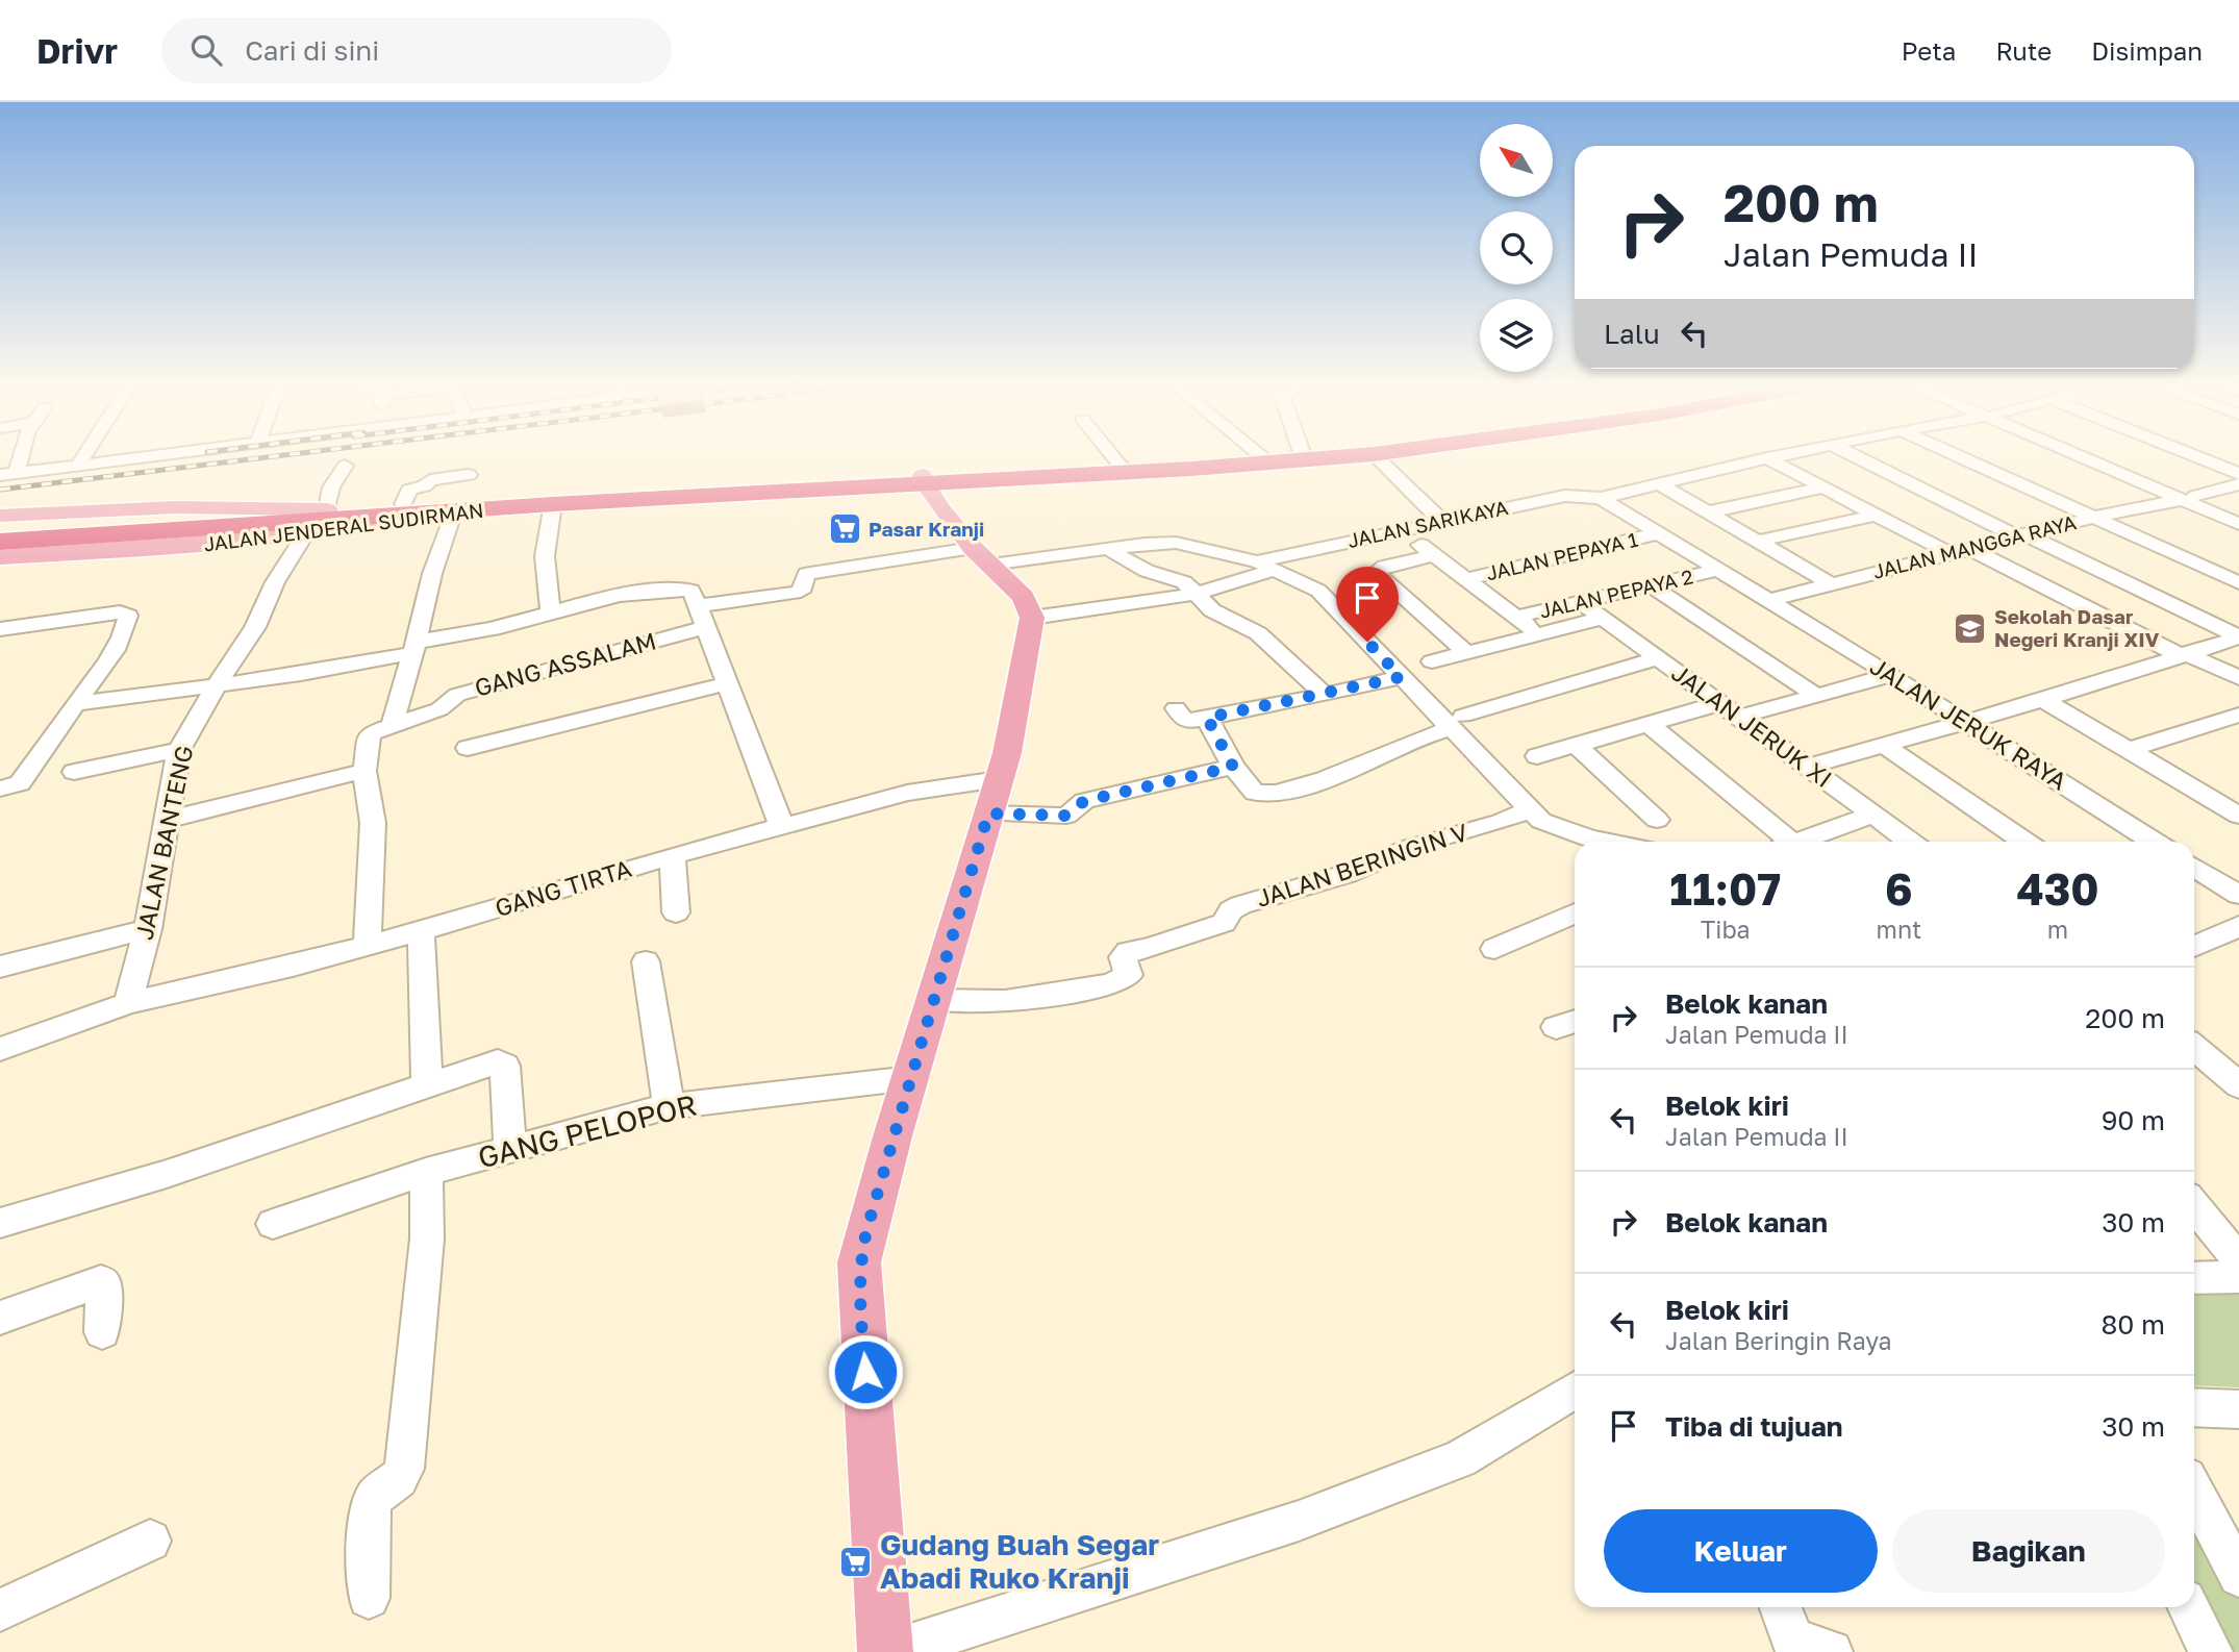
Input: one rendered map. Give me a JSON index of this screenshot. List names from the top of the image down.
{
  "streets": {
    "highway": ["JALAN JENDERAL SUDIRMAN"],
    "street": [
      "JALAN SARIKAYA",
      "JALAN MANGGA RAYA",
      "JALAN PEPAYA 1",
      "JALAN PEPAYA 2",
      "GANG ASSALAM",
      "JALAN JERUK RAYA",
      "JALAN JERUK XI",
      "JALAN BANTENG",
      "JALAN BERINGIN V",
      "GANG TIRTA",
      "GANG PELOPOR"
    ]
  },
  "crossings": [
    ["JALAN SARIKAYA", "JALAN JERUK RAYA"],
    ["JALAN JENDERAL SUDIRMAN", "JALAN BANTENG"],
    ["JALAN MANGGA RAYA", "JALAN JERUK RAYA"],
    ["JALAN PEPAYA 1", "JALAN JERUK RAYA"],
    ["JALAN PEPAYA 2", "JALAN JERUK RAYA"],
    ["JALAN PEPAYA 2", "JALAN JERUK XI"],
    ["JALAN BANTENG", "GANG TIRTA"]
  ],
  "places": {
    "supermarket": ["Pasar Kranji", "Gudang Buah Segar Abadi Ruko Kranji"],
    "school or university": ["Sekolah Dasar Negeri Kranji XIV"]
  },
  "north": "top left",
  "page": {
    "header": "Drivr",
    "search": "Cari di sini",
    "nav": ["Peta", "Rute", "Disimpan"],
    "turn": ["200 m", "Jalan Pemuda II"],
    "then": "Lalu",
    "eta": [
      "11:07",
      "Tiba",
      "6",
      "mnt",
      "430",
      "m"
    ],
    "list": [
      {
        "name": "Belok kanan",
        "note": "Jalan Pemuda II",
        "value": "200 m"
      },
      {
        "name": "Belok kiri",
        "note": "Jalan Pemuda II",
        "value": "90 m"
      },
      {
        "name": "Belok kanan",
        "value": "30 m"
      },
      {
        "name": "Belok kiri",
        "note": "Jalan Beringin Raya",
        "value": "80 m"
      },
      {
        "name": "Tiba di tujuan",
        "value": "30 m"
      }
    ],
    "buttons": ["Keluar", "Bagikan"]
  }
}
